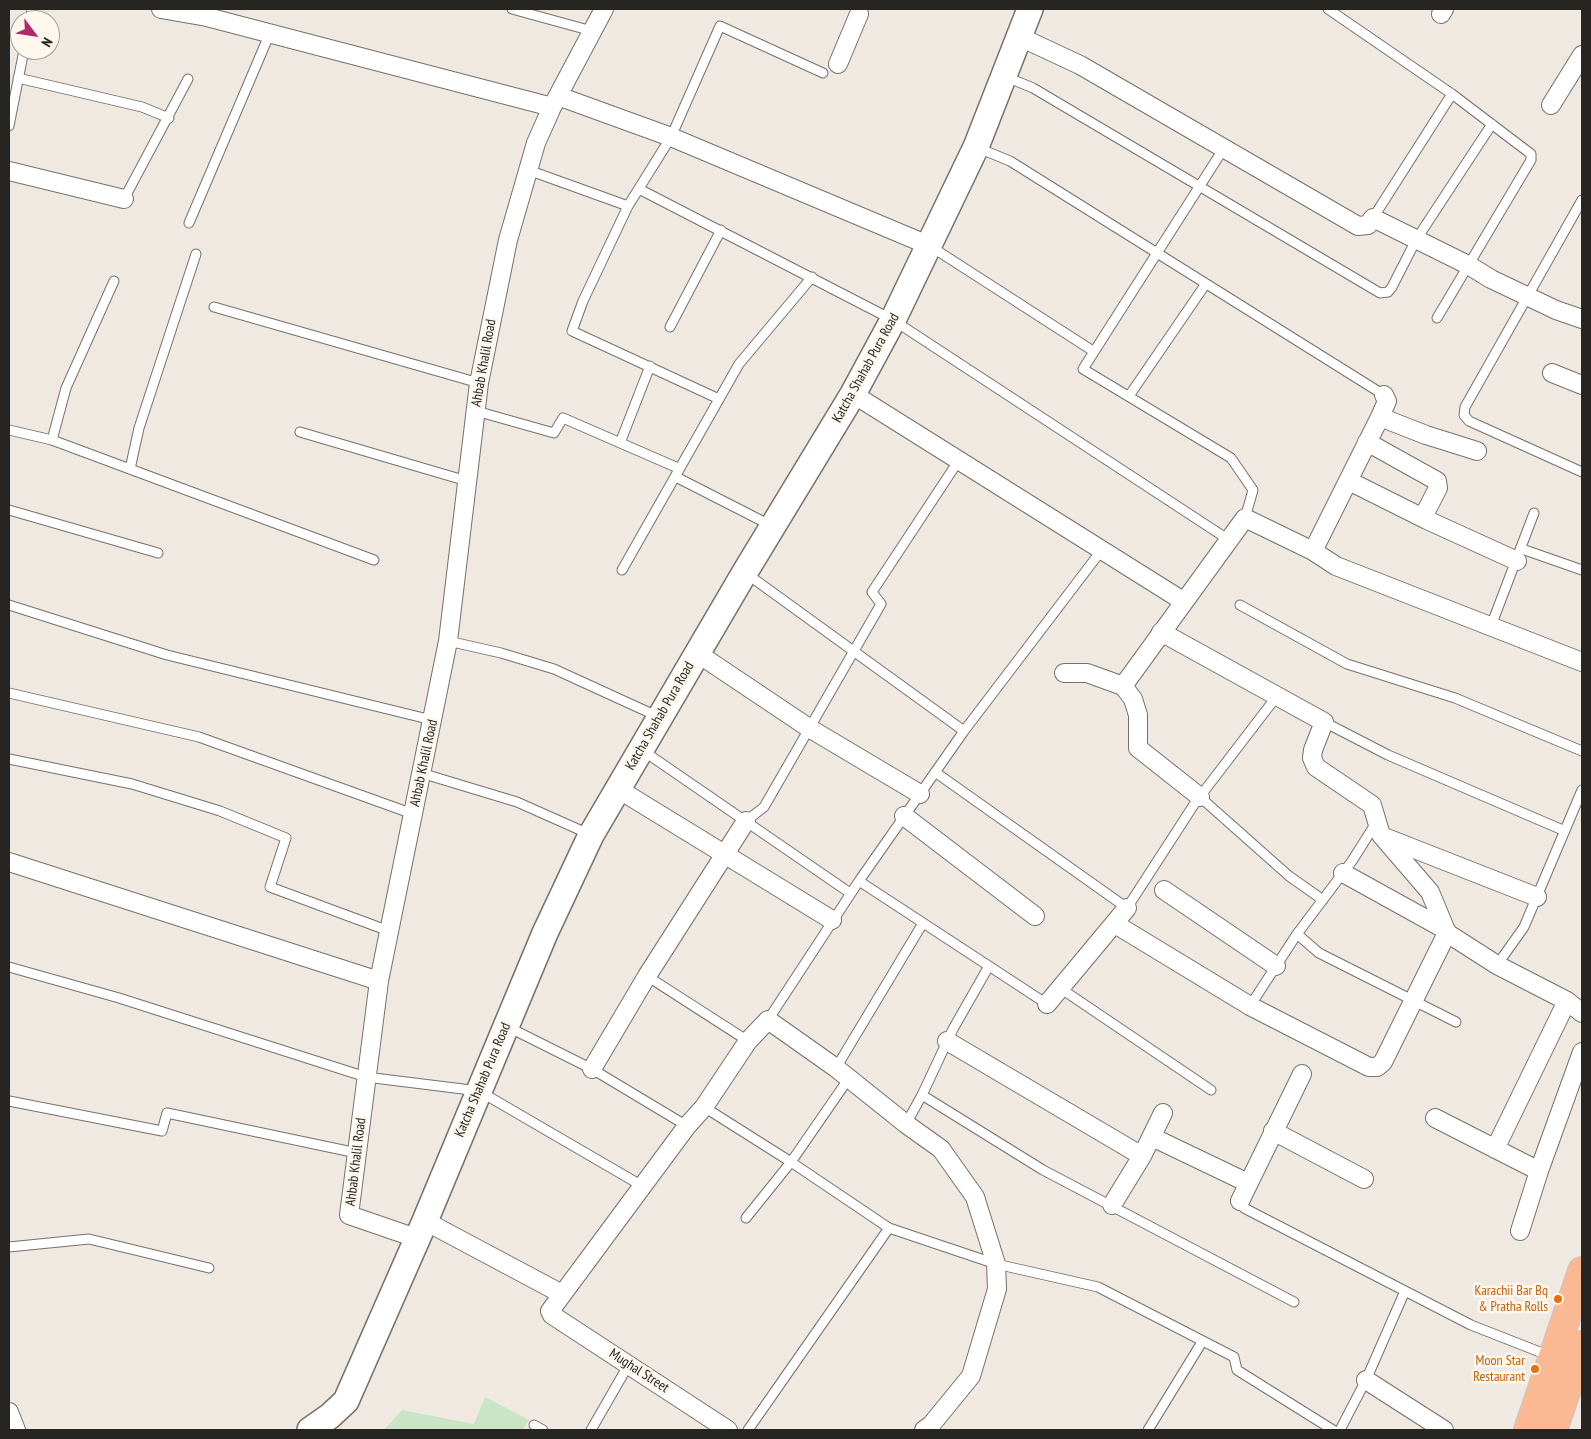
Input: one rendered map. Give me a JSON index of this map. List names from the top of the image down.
{
  "streets": {
    "street": ["Ahbab Khalil Road", "Katcha Shahab Pura Road", "Mughal Street"]
  },
  "crossings": [
    ["Ahbab Khalil Road", "Katcha Shahab Pura Road"]
  ],
  "places": ["Karachii Bar Bq & Pratha Rolls", "Moon Star Restaurant"],
  "north": "bottom right"
}
